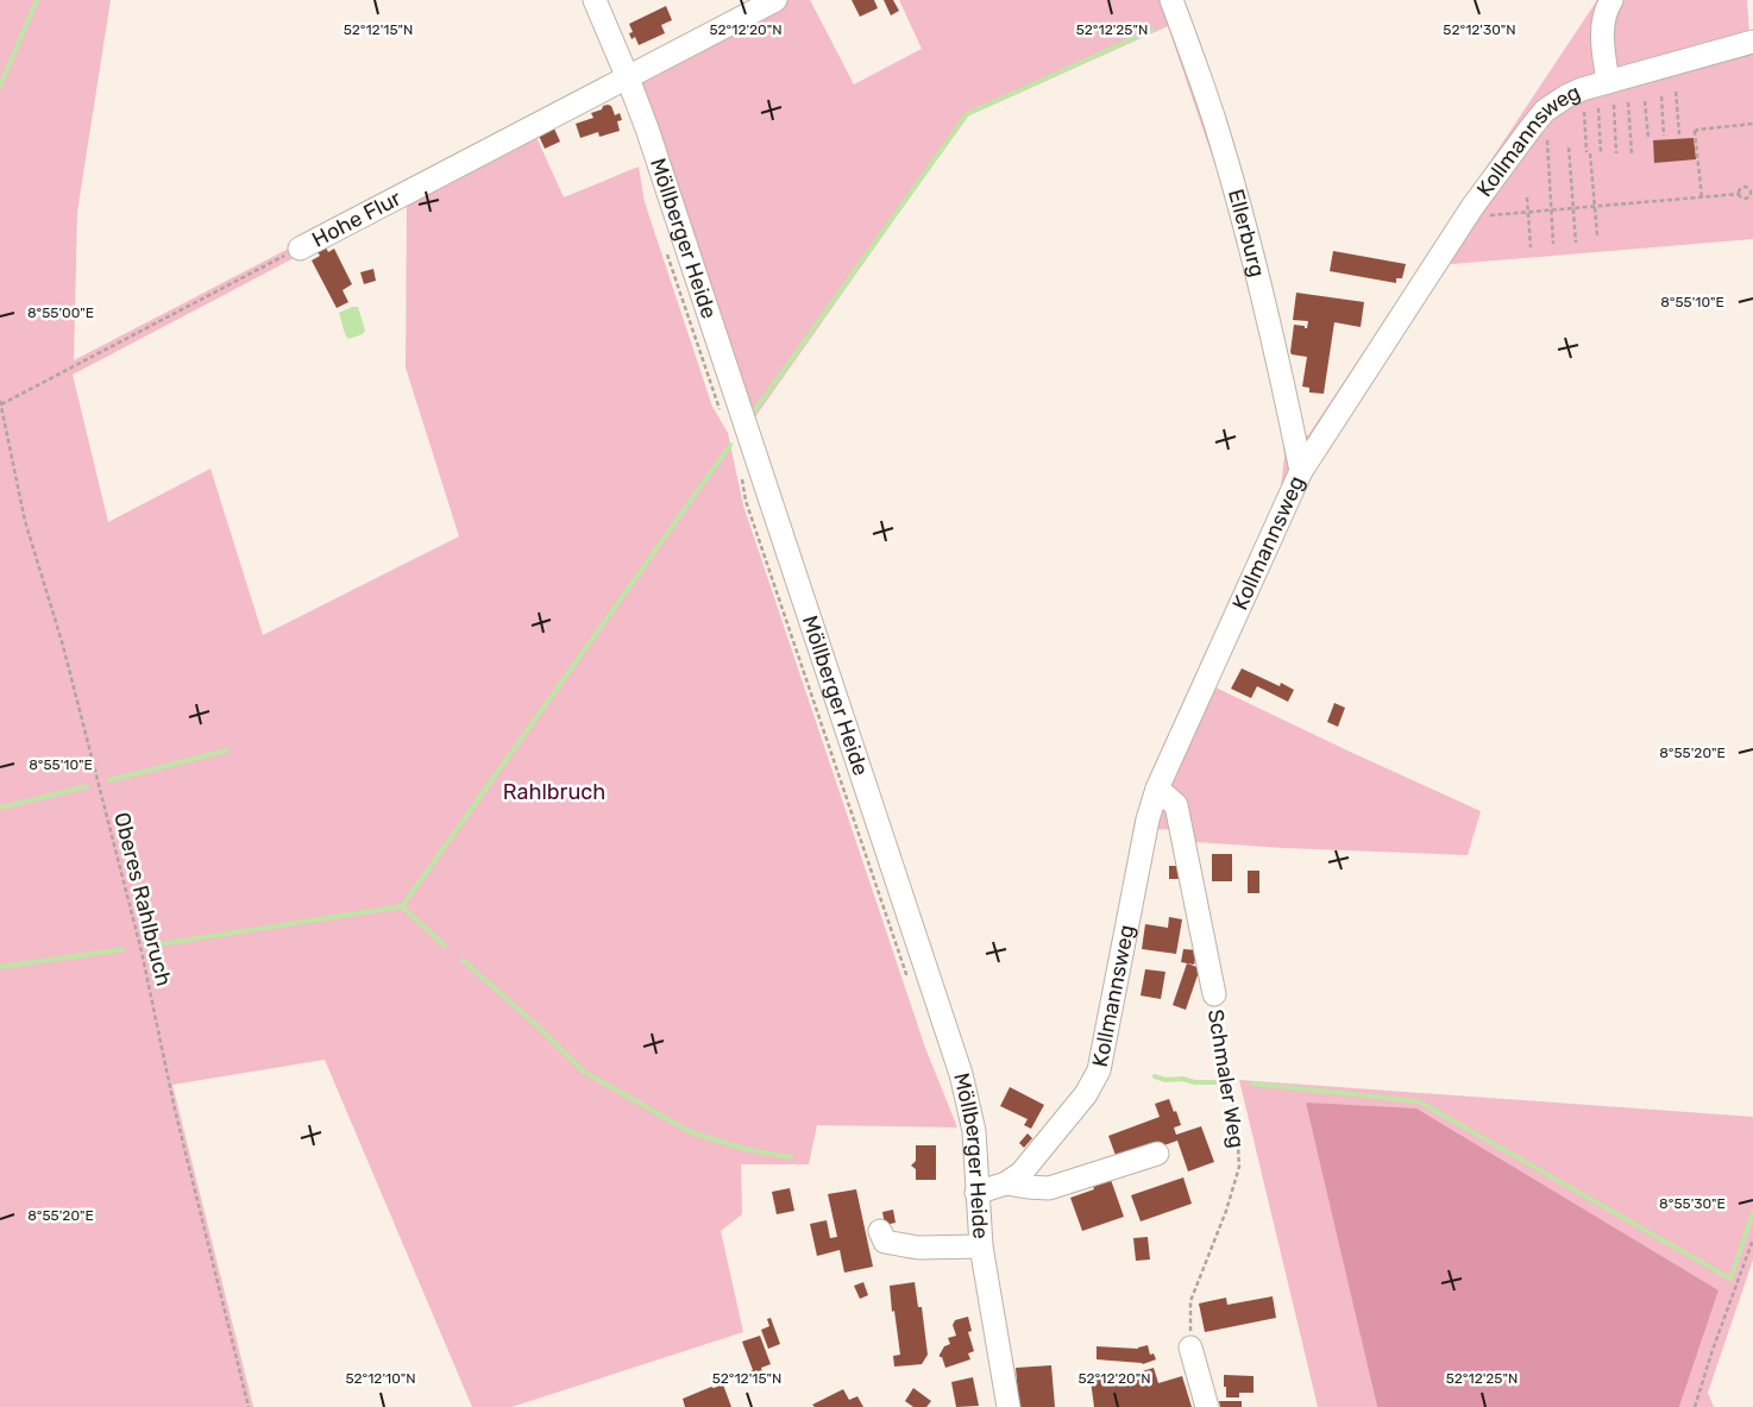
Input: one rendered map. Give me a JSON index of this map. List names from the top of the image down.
{
  "streets": {
    "street": [
      "Kollmannsweg",
      "Hohe Flur",
      "Ellerburg",
      "Möllberger Heide",
      "Schmaler Weg"
    ],
    "path": ["Oberes Rahlbruch"]
  },
  "crossings": [
    ["Kollmannsweg", "Ellerburg"],
    ["Kollmannsweg", "Möllberger Heide"],
    ["Kollmannsweg", "Schmaler Weg"],
    ["Hohe Flur", "Möllberger Heide"],
    ["Hohe Flur", "Oberes Rahlbruch"]
  ],
  "parks": ["Rahlbruch"],
  "coordinates": [
    "52°12'15\"N",
    "52°12'20\"N",
    "52°12'25\"N",
    "52°12'30\"N",
    "8°55'10\"E",
    "8°55'00\"E",
    "8°55'20\"E",
    "8°55'30\"E",
    "52°12'10\"N"
  ]
}
